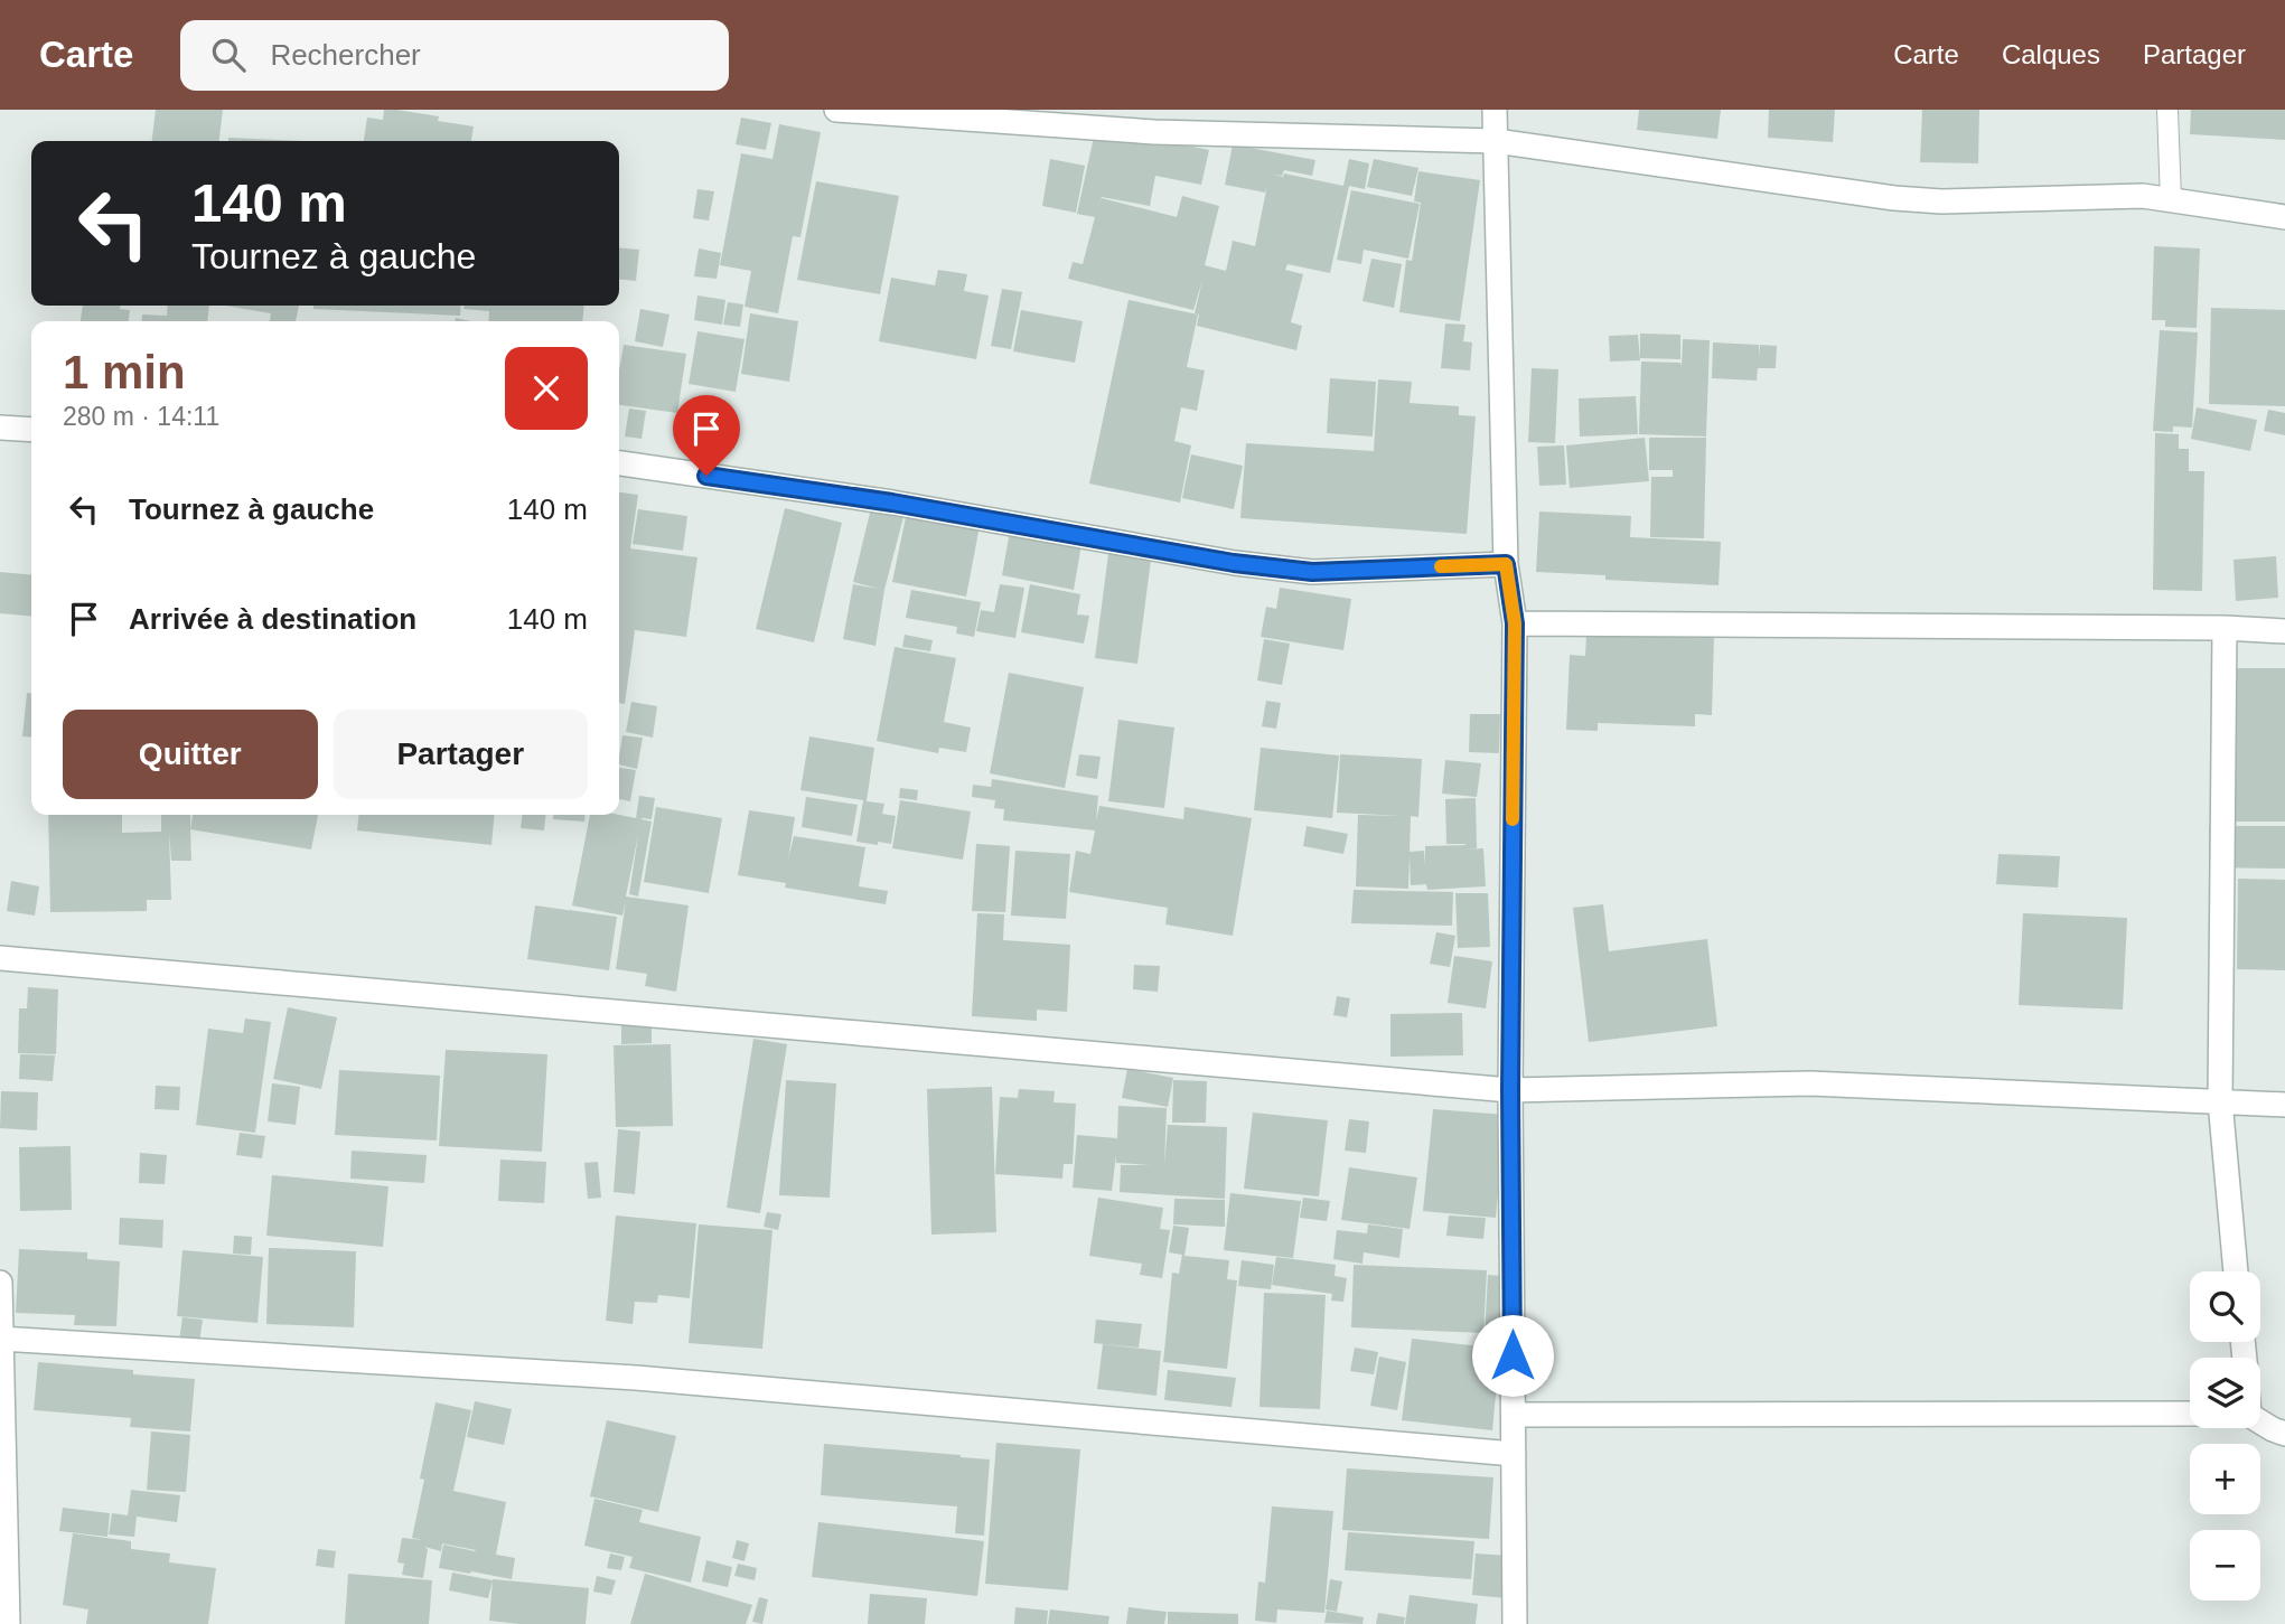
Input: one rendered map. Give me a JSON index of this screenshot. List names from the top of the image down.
{
  "page": {
    "header": "Carte",
    "search": "Rechercher",
    "nav": ["Carte", "Calques", "Partager"],
    "turn": ["140 m", "Tournez à gauche"],
    "heading": ["1 min", "280 m · 14:11"],
    "list": [
      {
        "name": "Tournez à gauche",
        "value": "140 m"
      },
      {
        "name": "Arrivée à destination",
        "value": "140 m"
      }
    ],
    "buttons": ["Quitter", "Partager"],
    "map_buttons": ["+", "−"]
  }
}
